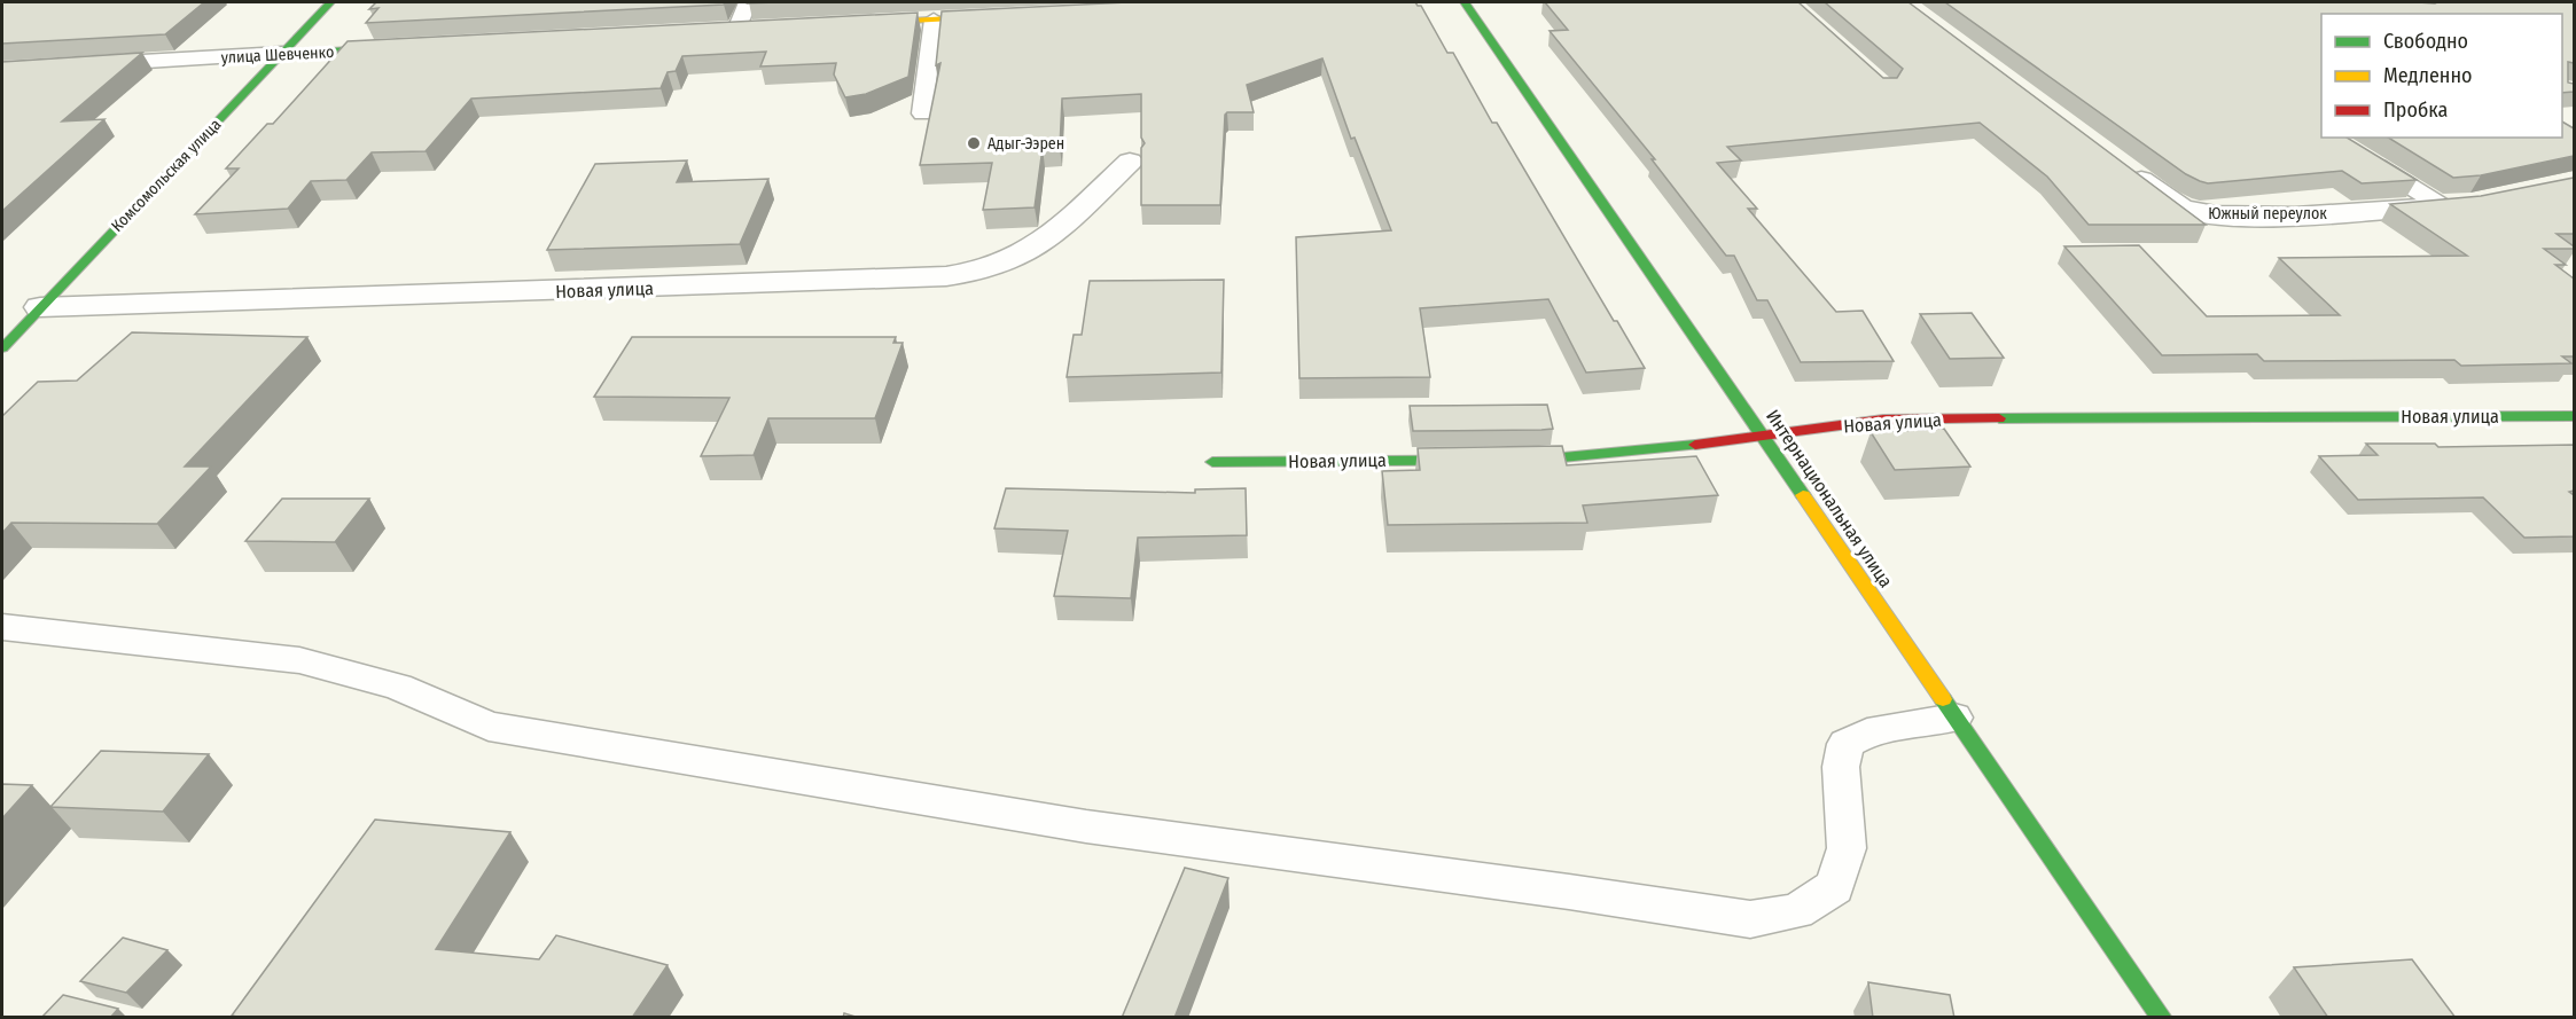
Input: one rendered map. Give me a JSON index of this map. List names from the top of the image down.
{
  "streets": {
    "street": [
      "улица Шевченко",
      "Комсомольская улица",
      "Южный переулок",
      "Новая улица",
      "Интернациональная улица"
    ]
  },
  "crossings": [
    ["улица Шевченко", "Комсомольская улица"],
    ["Комсомольская улица", "Новая улица"],
    ["Новая улица", "Интернациональная улица"]
  ],
  "places": ["Адыг-Ээрен"],
  "legend": ["Свободно", "Медленно", "Пробка"]
}
